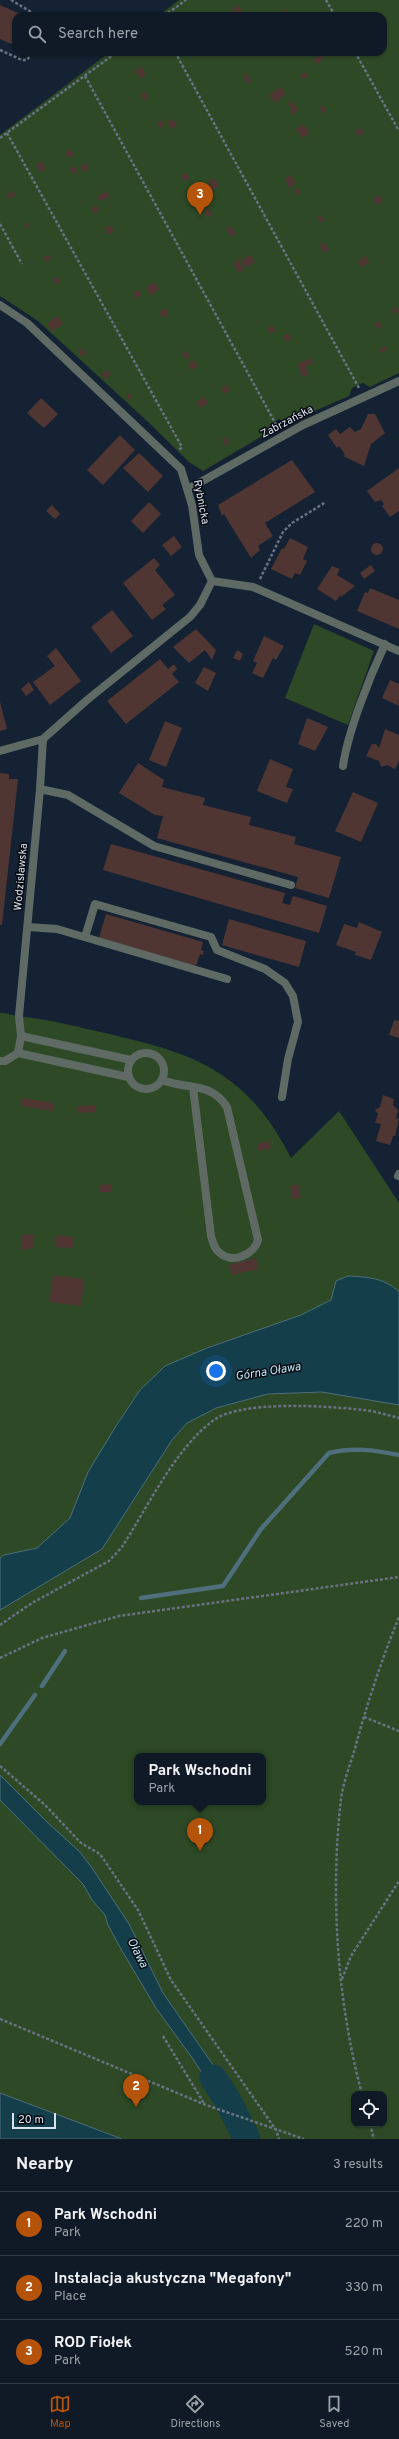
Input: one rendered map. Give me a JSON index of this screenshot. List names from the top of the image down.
{
  "streets": {
    "street": ["Zabrzańska", "Rybnicka", "Wodzisławska"]
  },
  "crossings": [
    ["Zabrzańska", "Rybnicka"]
  ],
  "water": ["Górna Oława", "Oława"],
  "scale_bar": "20 m",
  "page": {
    "search": "Search here",
    "pins": ["3", "1", "2"],
    "popup": ["Park Wschodni", "Park"],
    "scale": "20 m",
    "heading": ["Nearby", "3 results"],
    "list": [
      {
        "mark": "1",
        "name": "Park Wschodni",
        "note": "Park",
        "value": "220 m"
      },
      {
        "mark": "2",
        "name": "Instalacja akustyczna \"Megafony\"",
        "note": "Place",
        "value": "330 m"
      },
      {
        "mark": "3",
        "name": "ROD Fiołek",
        "note": "Park",
        "value": "520 m"
      }
    ],
    "nav": ["Map", "Directions", "Saved"]
  }
}
